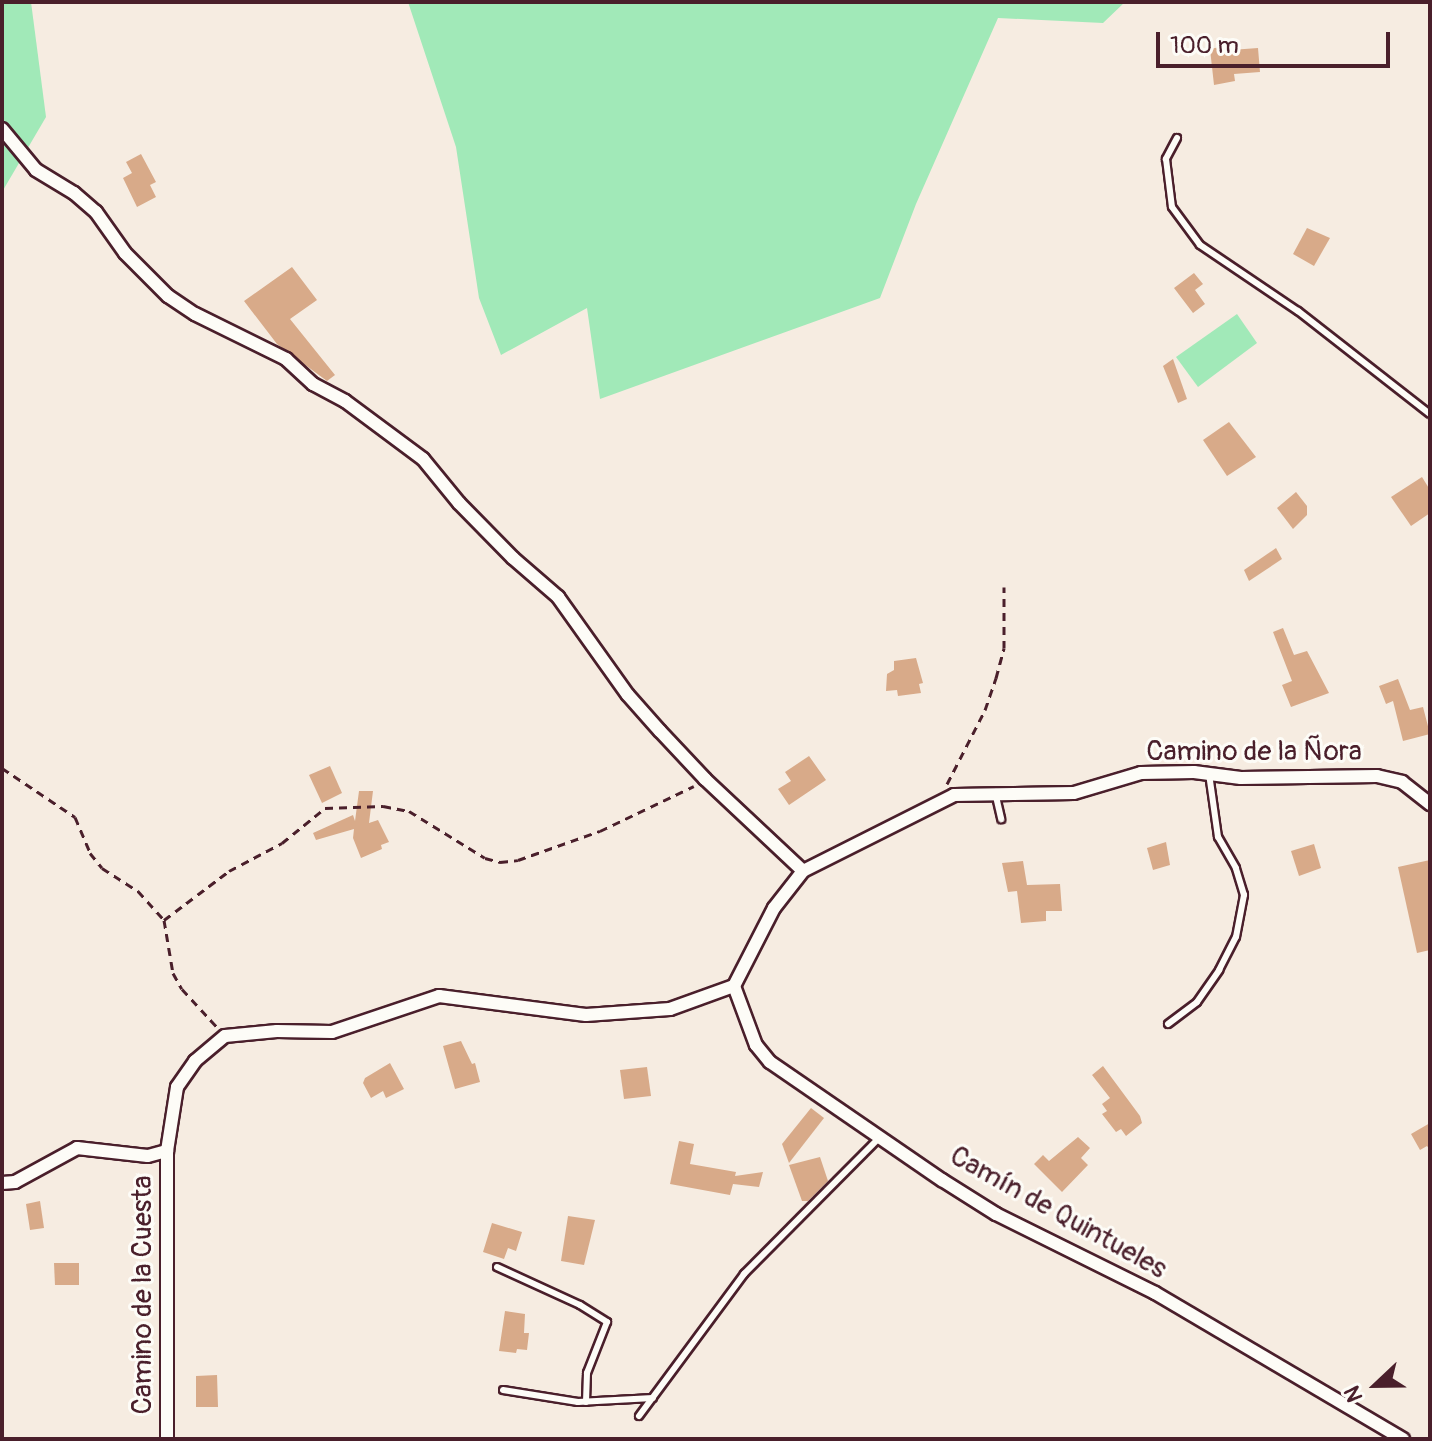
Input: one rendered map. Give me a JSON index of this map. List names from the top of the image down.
{
  "streets": {
    "street": ["Camino de la Ñora", "Camín de Quintueles", "Camino de la Cuesta"]
  },
  "scale_bar": "100 m",
  "north": "left"
}
